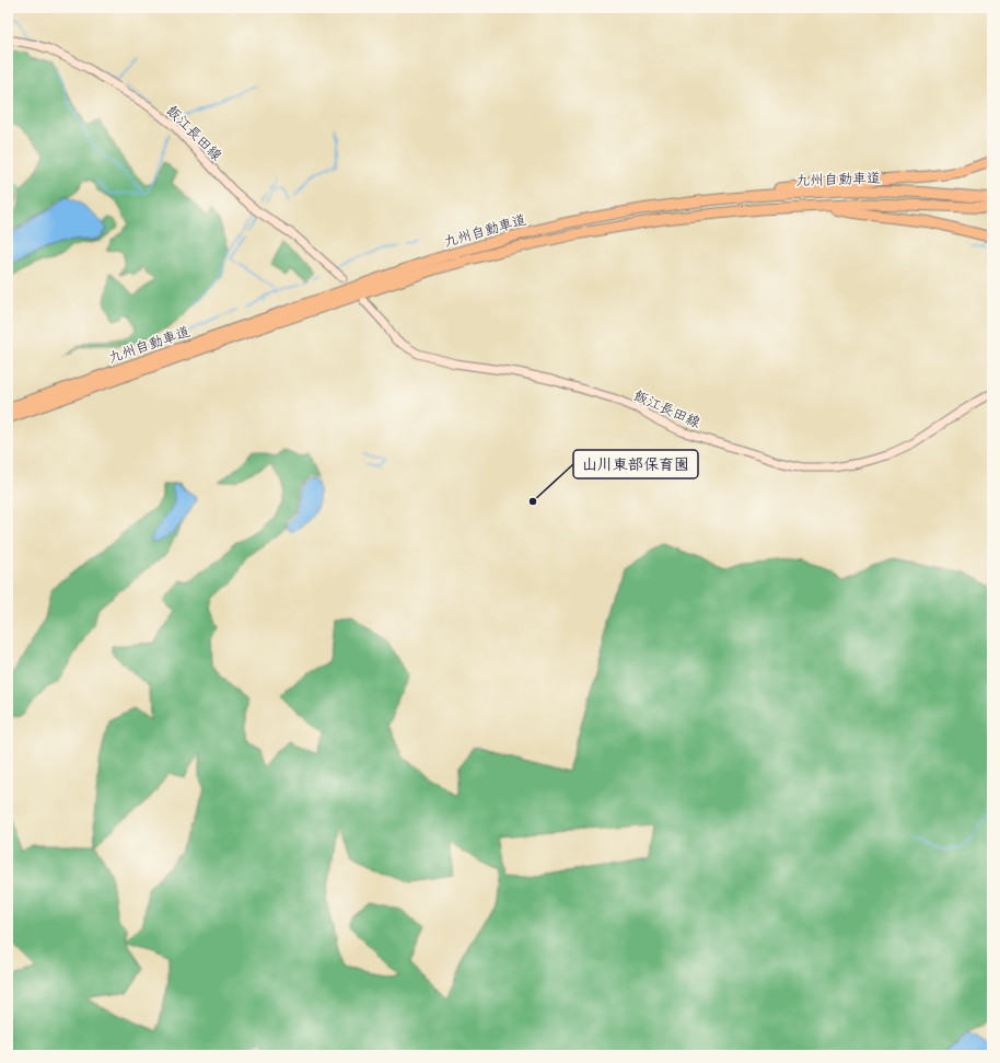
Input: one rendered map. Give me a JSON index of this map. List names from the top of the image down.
{
  "streets": {
    "highway": ["九州自動車道"],
    "main road": ["飯江長田線"]
  },
  "places": ["山川東部保育園"]
}
